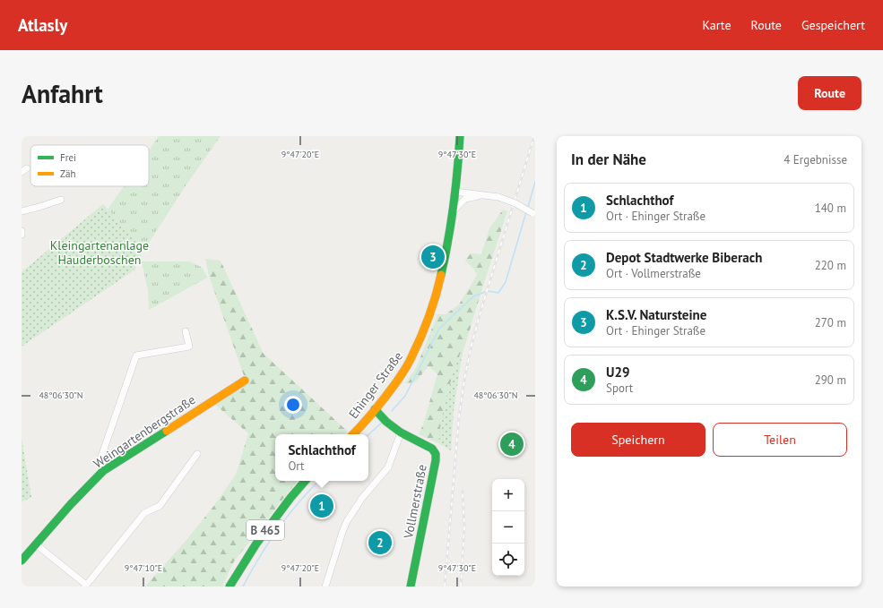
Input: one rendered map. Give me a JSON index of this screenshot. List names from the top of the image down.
{
  "streets": {
    "street": [
      "Ehinger Straße",
      "Weingartenbergstraße",
      "Vollmerstraße",
      "B 465"
    ]
  },
  "crossings": [
    ["Ehinger Straße", "Vollmerstraße"]
  ],
  "parks": ["Kleingartenanlage Hauderboschen"],
  "legend": ["Frei", "Zäh"],
  "page": {
    "header": "Atlasly",
    "nav": ["Karte", "Route", "Gespeichert"],
    "buttons": [
      "Route",
      ["Speichern", "Teilen"]
    ],
    "title": "Anfahrt",
    "heading": ["In der Nähe", "4 Ergebnisse"],
    "list": [
      {
        "mark": "1",
        "name": "Schlachthof",
        "note": "Ort · Ehinger Straße",
        "value": "140 m"
      },
      {
        "mark": "2",
        "name": "Depot Stadtwerke Biberach",
        "note": "Ort · Vollmerstraße",
        "value": "220 m"
      },
      {
        "mark": "3",
        "name": "K.S.V. Natursteine",
        "note": "Ort · Ehinger Straße",
        "value": "270 m"
      },
      {
        "mark": "4",
        "name": "U29",
        "note": "Sport",
        "value": "290 m"
      }
    ],
    "pins": [
      "3",
      "4",
      "1",
      "2"
    ],
    "popup": ["Schlachthof", "Ort"],
    "map_buttons": ["+", "−"]
  },
  "coordinates": [
    "9°47'20\"E",
    "9°47'30\"E",
    "48°06'30\"N",
    "9°47'10\"E"
  ]
}
